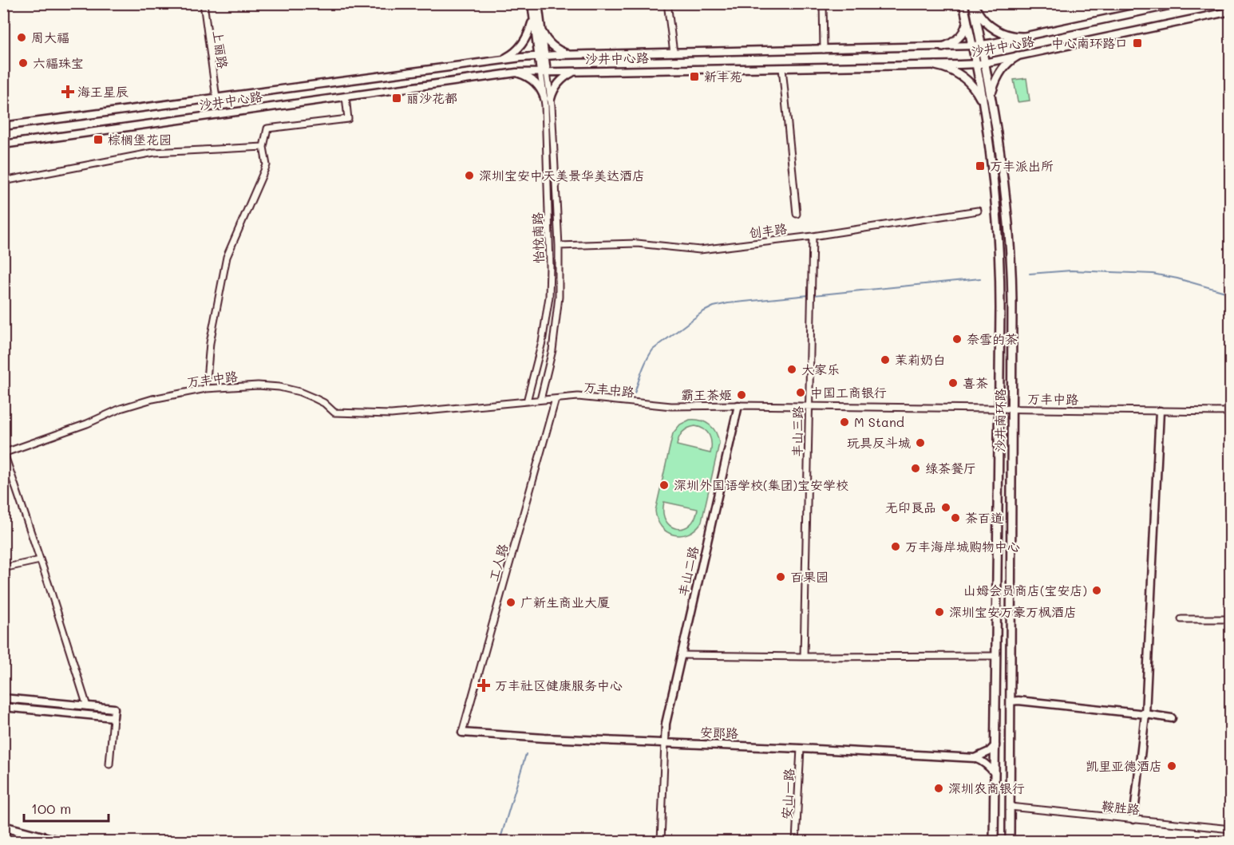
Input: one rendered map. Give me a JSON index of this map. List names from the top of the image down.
{
  "streets": {
    "main road": ["沙井南环路"],
    "street": [
      "沙井中心路",
      "上丽路",
      "创丰路",
      "怡悦南路",
      "万丰中路",
      "丰山三路",
      "工人路",
      "丰山二路",
      "安郎路",
      "安山一路",
      "鞍胜路"
    ]
  },
  "crossings": [
    ["沙井中心路", "上丽路"],
    ["沙井中心路", "怡悦南路"],
    ["沙井中心路", "沙井南环路"],
    ["创丰路", "怡悦南路"],
    ["创丰路", "丰山三路"],
    ["怡悦南路", "万丰中路"],
    ["万丰中路", "沙井南环路"],
    ["万丰中路", "丰山三路"],
    ["万丰中路", "工人路"],
    ["万丰中路", "丰山二路"],
    ["沙井南环路", "鞍胜路"],
    ["工人路", "安郎路"],
    ["丰山二路", "安郎路"],
    ["安郎路", "安山一路"]
  ],
  "places": {
    "other": [
      "周大福",
      "六福珠宝",
      "深圳宝安中天美景华美达酒店",
      "奈雪的茶",
      "茉莉奶白",
      "大家乐",
      "喜茶",
      "中国工商银行",
      "霸王茶姬",
      "M Stand",
      "玩具反斗城",
      "绿茶餐厅",
      "深圳外国语学校(集团)宝安学校",
      "无印良品",
      "茶百道",
      "万丰海岸城购物中心",
      "百果园",
      "山姆会员商店(宝安店)",
      "广新生商业大厦",
      "深圳宝安万豪万枫酒店",
      "凯里亚德酒店",
      "深圳农商银行"
    ],
    "transit": [
      "中心南环路口",
      "新丰苑",
      "丽沙花都",
      "棕榈堡花园",
      "万丰派出所"
    ],
    "health": ["海王星辰", "万丰社区健康服务中心"]
  },
  "scale_bar": "100 m"
}
